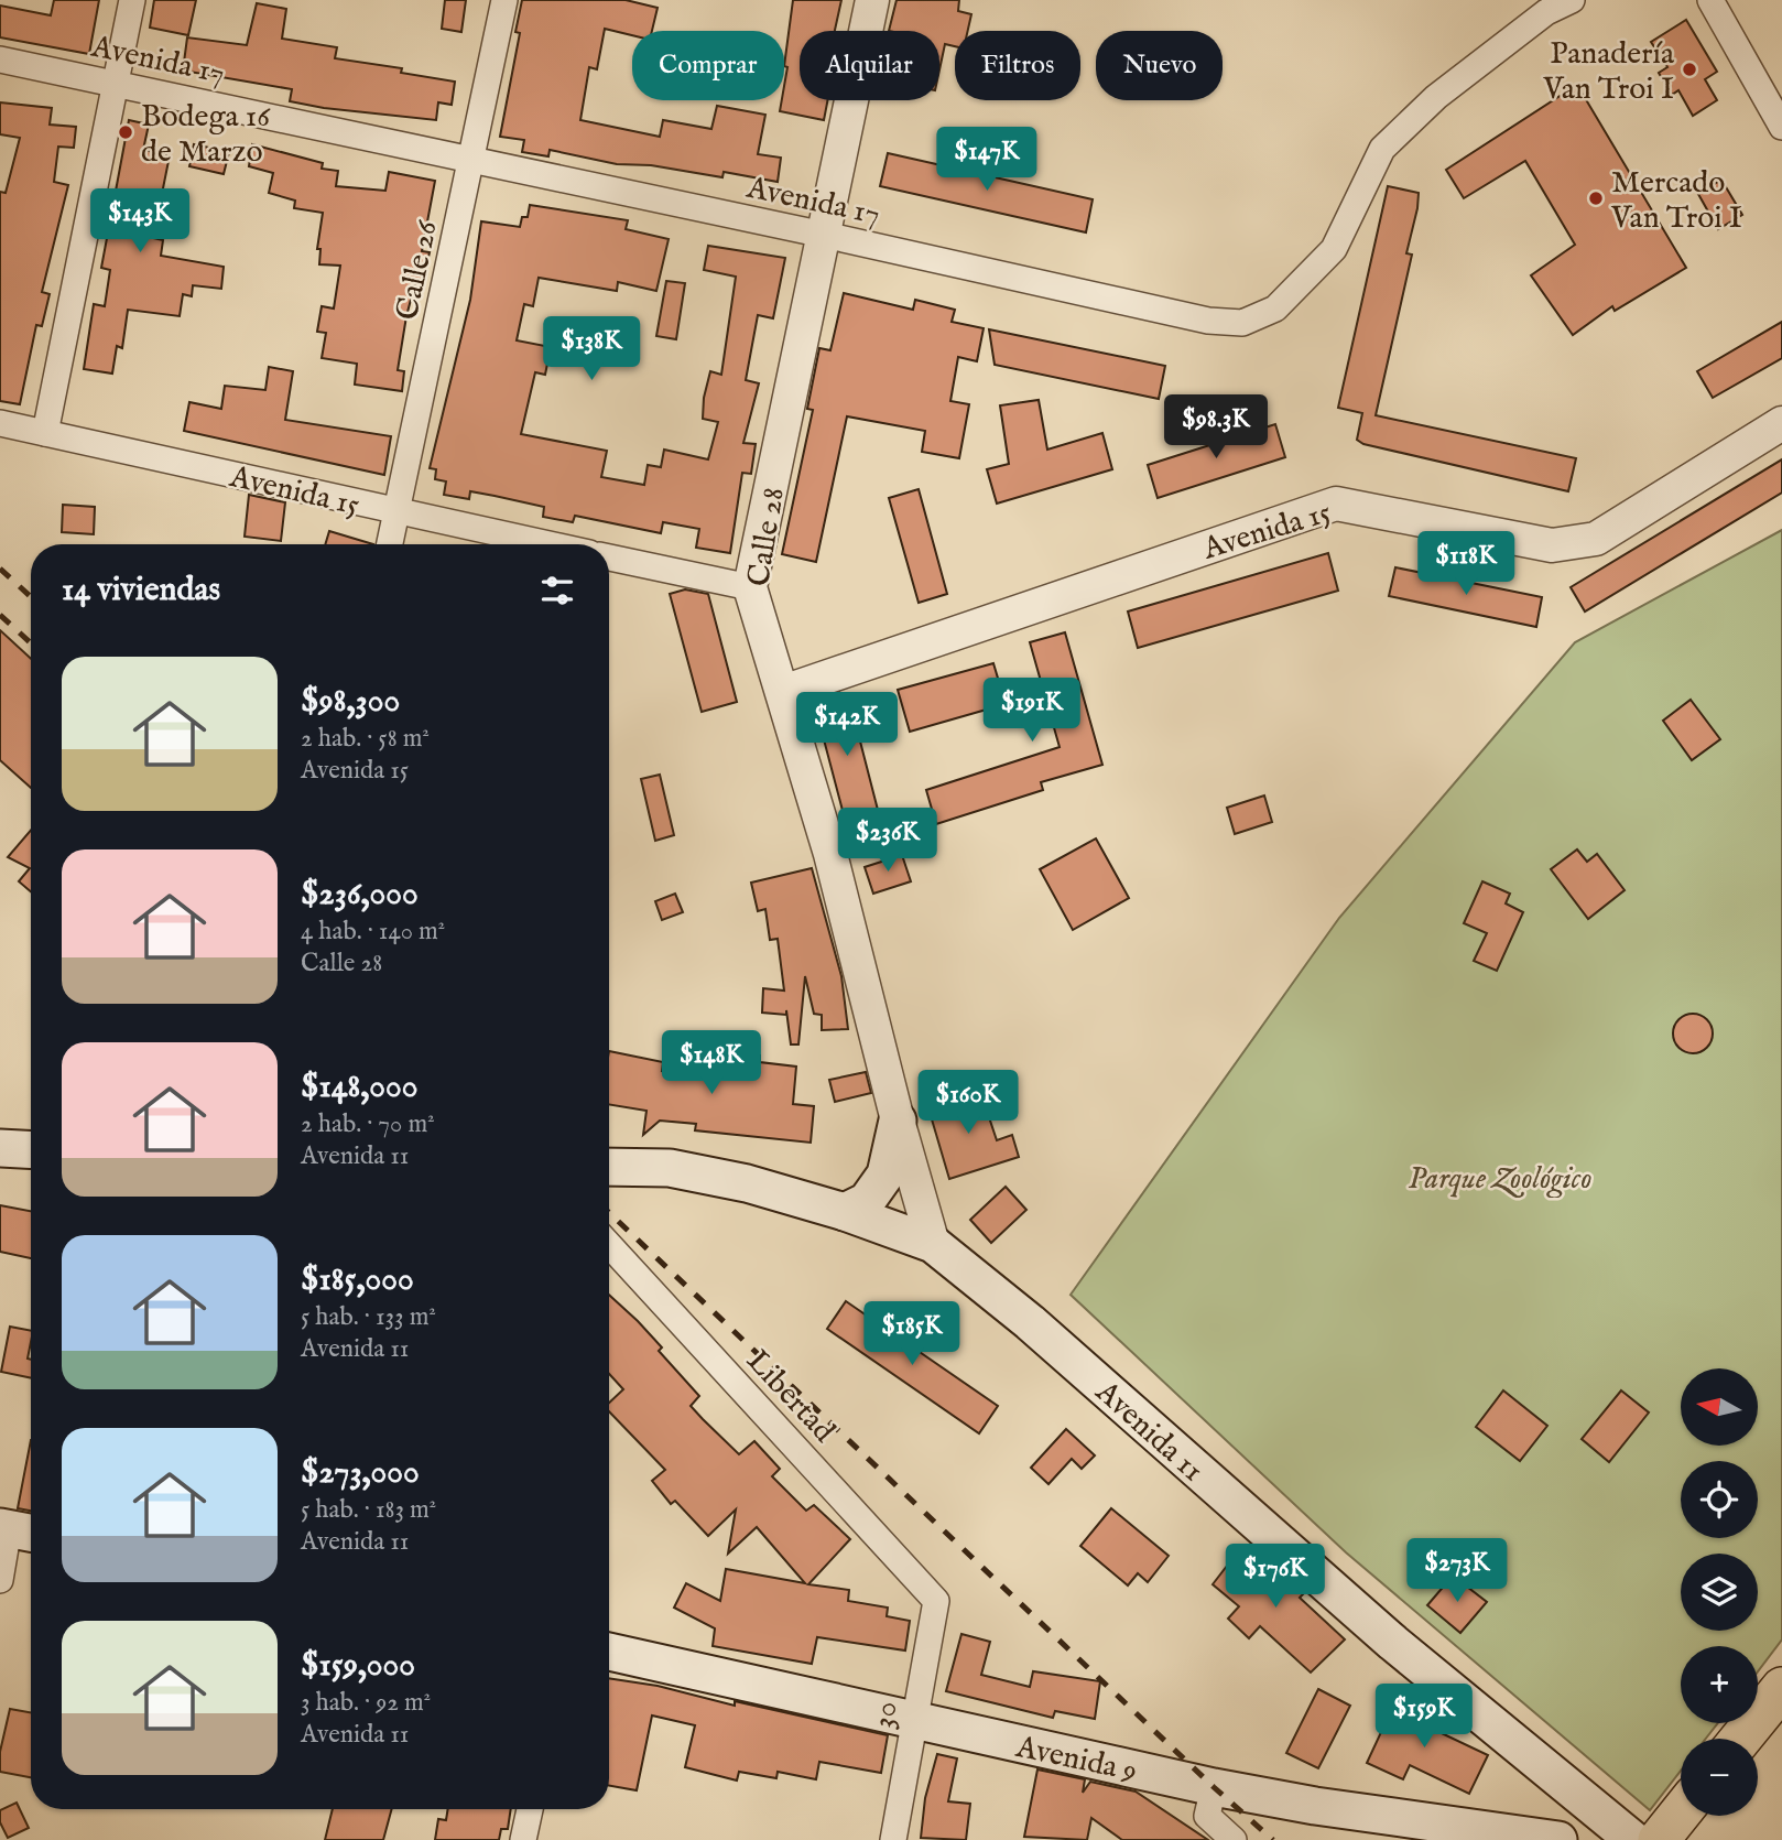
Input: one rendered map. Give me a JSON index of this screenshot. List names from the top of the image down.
{
  "streets": {
    "main road": ["Avenida 11", "Avenida 9"],
    "street": [
      "Avenida 17",
      "Calle 26",
      "Avenida 15",
      "Calle 28",
      "Libertad",
      "30"
    ]
  },
  "crossings": [
    ["Avenida 17", "Calle 26"],
    ["Avenida 17", "Calle 28"],
    ["Calle 26", "Avenida 15"],
    ["Avenida 15", "Calle 28"],
    ["Calle 28", "Avenida 11"],
    ["Libertad", "30"],
    ["30", "Avenida 9"]
  ],
  "parks": ["Parque Zoológico"],
  "places": ["Panadería Van Troi I", "Bodega 16 de Marzo", "Mercado Van Troi I"],
  "north": "left",
  "page": {
    "chip": [
      "Comprar",
      "Alquilar",
      "Filtros",
      "Nuevo"
    ],
    "price": [
      "$147K",
      "$143K",
      "$138K",
      "$98.3K",
      "$118K",
      "$191K",
      "$142K",
      "$236K",
      "$148K",
      "$160K",
      "$185K",
      "$273K",
      "$176K",
      "$159K"
    ],
    "heading": "14 viviendas",
    "list": [
      {
        "name": "$98,300",
        "note": "2 hab. · 58 m² · Avenida 15"
      },
      {
        "name": "$236,000",
        "note": "4 hab. · 140 m² · Calle 28"
      },
      {
        "name": "$148,000",
        "note": "2 hab. · 70 m² · Avenida 11"
      },
      {
        "name": "$185,000",
        "note": "5 hab. · 133 m² · Avenida 11"
      },
      {
        "name": "$273,000",
        "note": "5 hab. · 183 m² · Avenida 11"
      },
      {
        "name": "$159,000",
        "note": "3 hab. · 92 m² · Avenida 11"
      }
    ],
    "map_buttons": ["+", "−"]
  }
}
